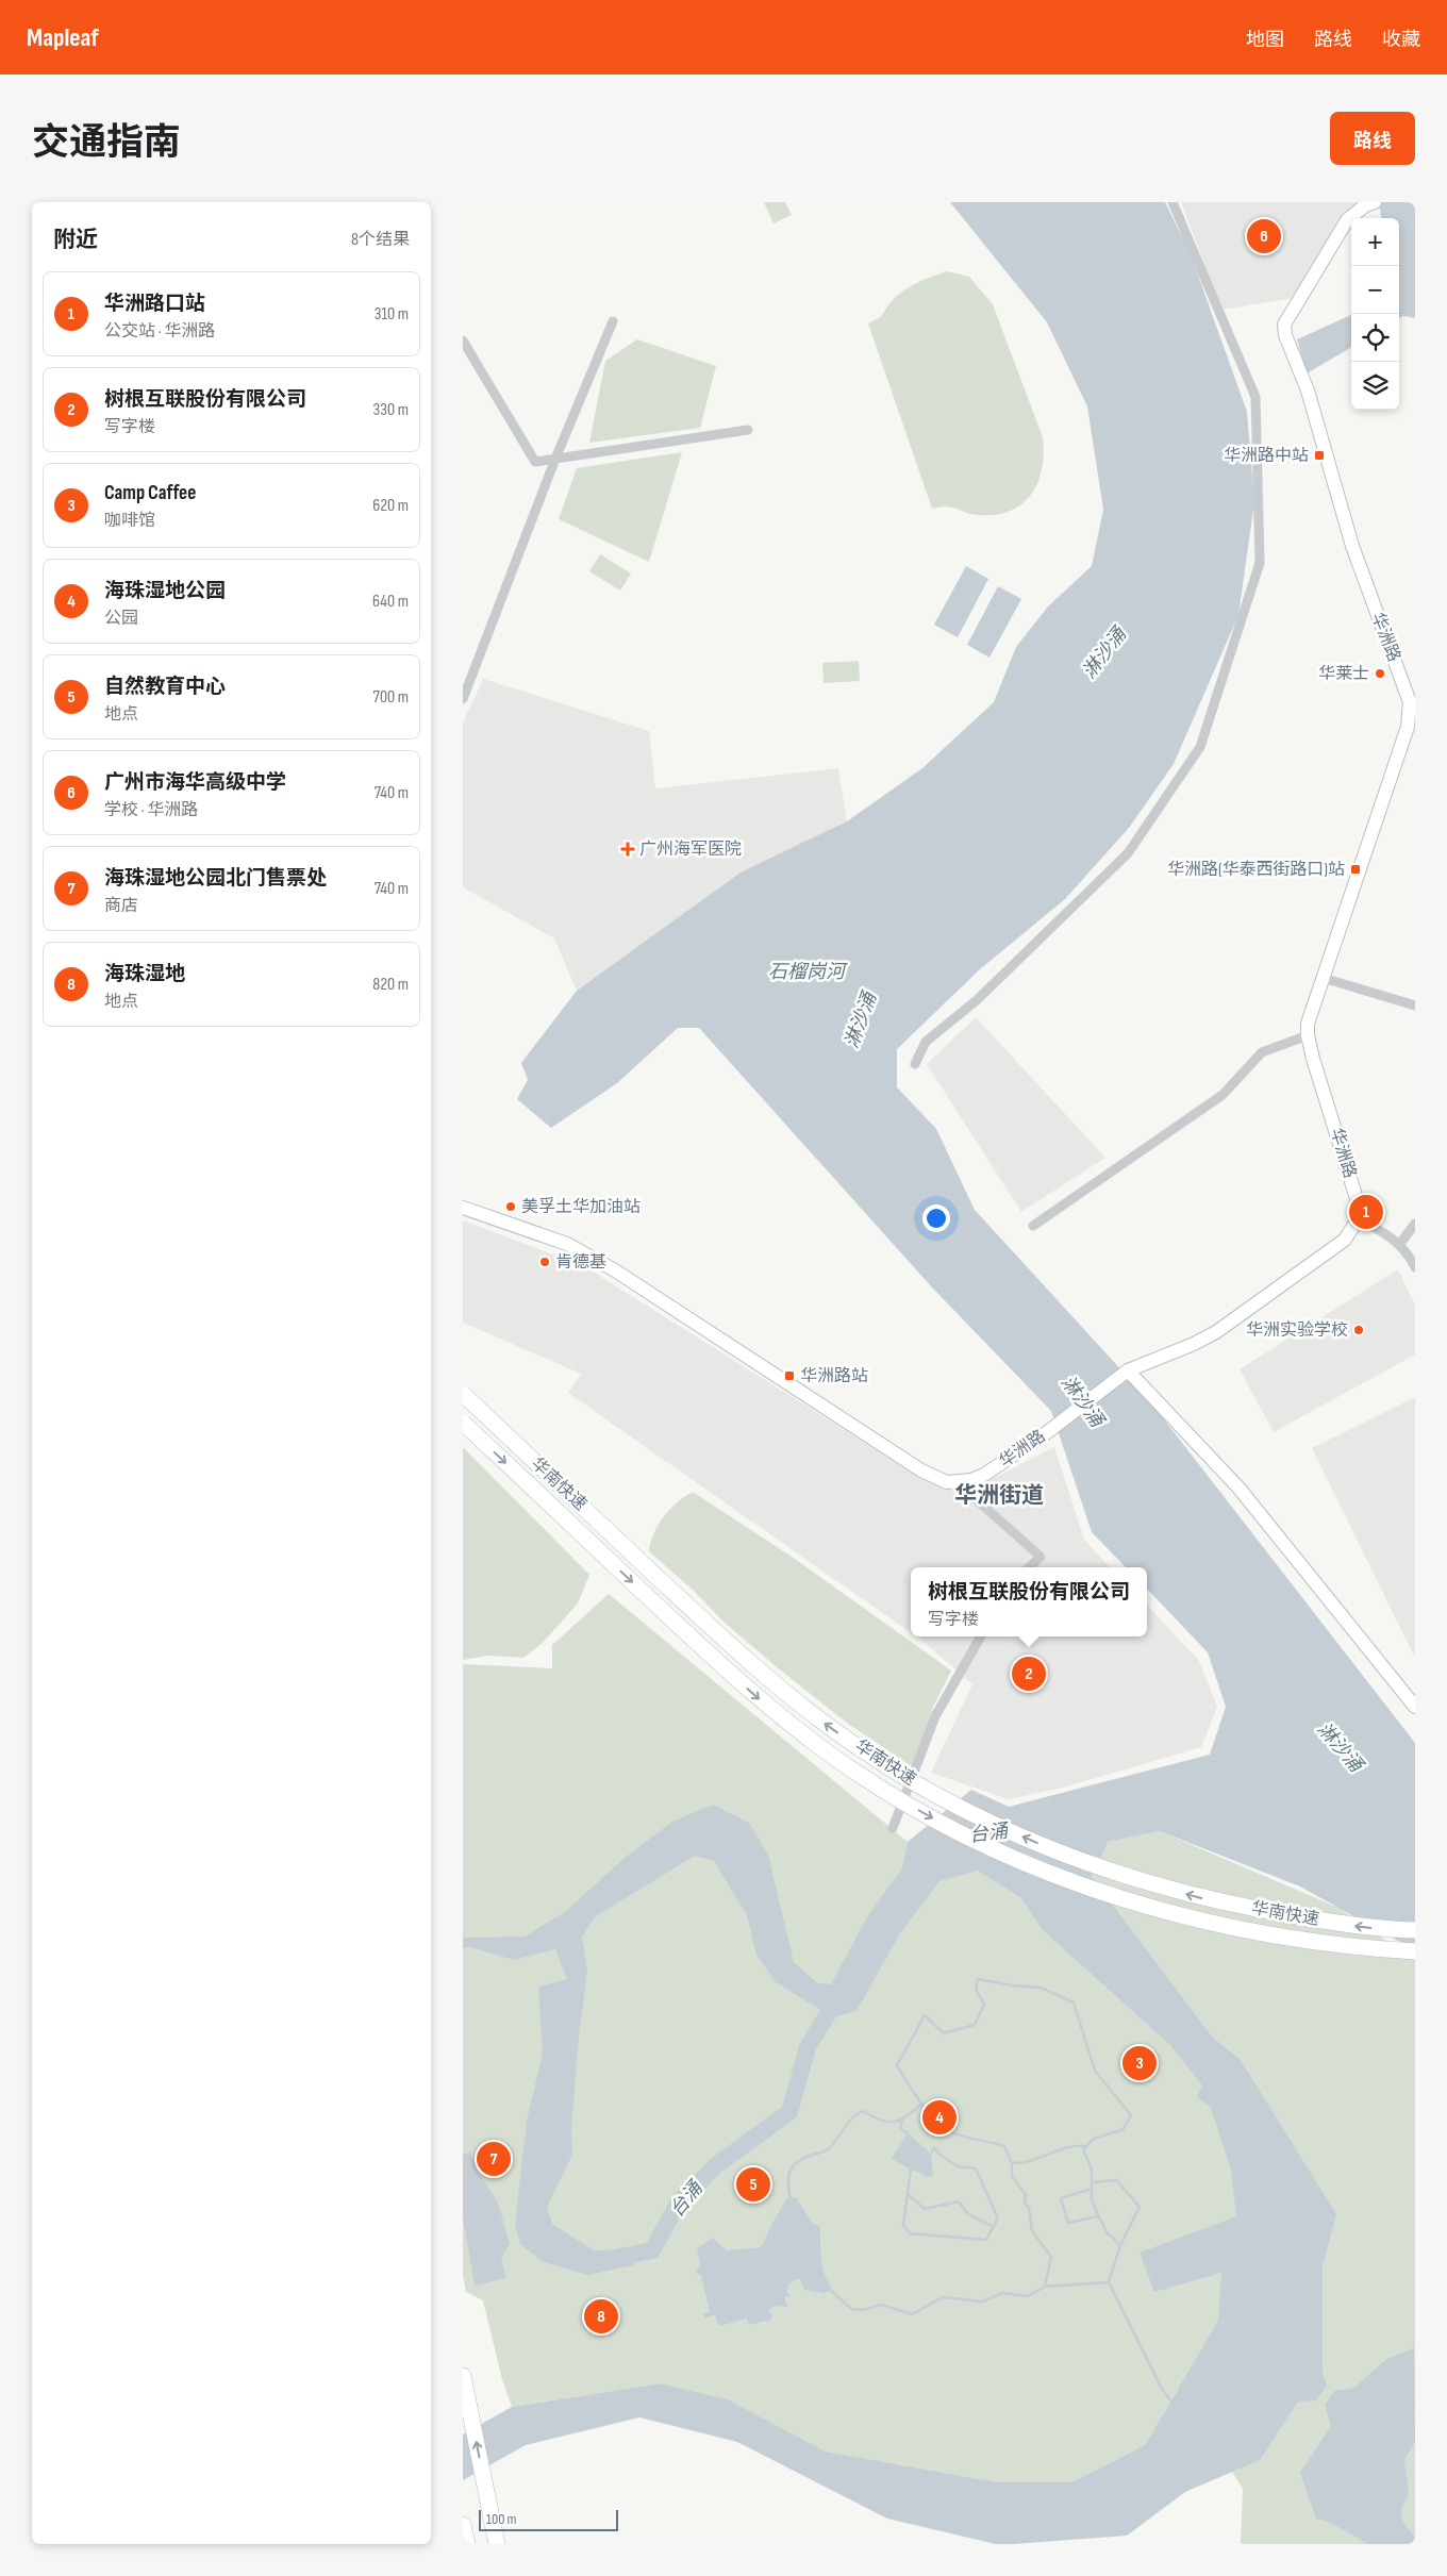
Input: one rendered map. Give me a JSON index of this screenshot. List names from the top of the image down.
{
  "streets": {
    "highway": ["华南快速"],
    "main road": ["华洲路"]
  },
  "districts": ["华洲街道"],
  "water": ["淋沙涌", "石榴岗河", "台涌"],
  "places": {
    "transit": ["华洲路中站", "华洲路(华泰西街路口)站", "华洲路站"],
    "other": [
      "华莱士",
      "美孚土华加油站",
      "肯德基",
      "华洲实验学校"
    ],
    "health": ["广州海军医院"]
  },
  "scale_bar": "100 m",
  "page": {
    "header": "Mapleaf",
    "nav": ["地图", "路线", "收藏"],
    "title": "交通指南",
    "buttons": "路线",
    "heading": ["附近", "8个结果"],
    "pins": [
      "6",
      "1",
      "2",
      "3",
      "4",
      "7",
      "5",
      "8"
    ],
    "map_buttons": ["+", "−"],
    "list": [
      {
        "mark": "1",
        "name": "华洲路口站",
        "note": "公交站 · 华洲路",
        "value": "310 m"
      },
      {
        "mark": "2",
        "name": "树根互联股份有限公司",
        "note": "写字楼",
        "value": "330 m"
      },
      {
        "mark": "3",
        "name": "Camp Caffee",
        "note": "咖啡馆",
        "value": "620 m"
      },
      {
        "mark": "4",
        "name": "海珠湿地公园",
        "note": "公园",
        "value": "640 m"
      },
      {
        "mark": "5",
        "name": "自然教育中心",
        "note": "地点",
        "value": "700 m"
      },
      {
        "mark": "6",
        "name": "广州市海华高级中学",
        "note": "学校 · 华洲路",
        "value": "740 m"
      },
      {
        "mark": "7",
        "name": "海珠湿地公园北门售票处",
        "note": "商店",
        "value": "740 m"
      },
      {
        "mark": "8",
        "name": "海珠湿地",
        "note": "地点",
        "value": "820 m"
      }
    ],
    "popup": ["树根互联股份有限公司", "写字楼"],
    "scale": "100 m"
  }
}
